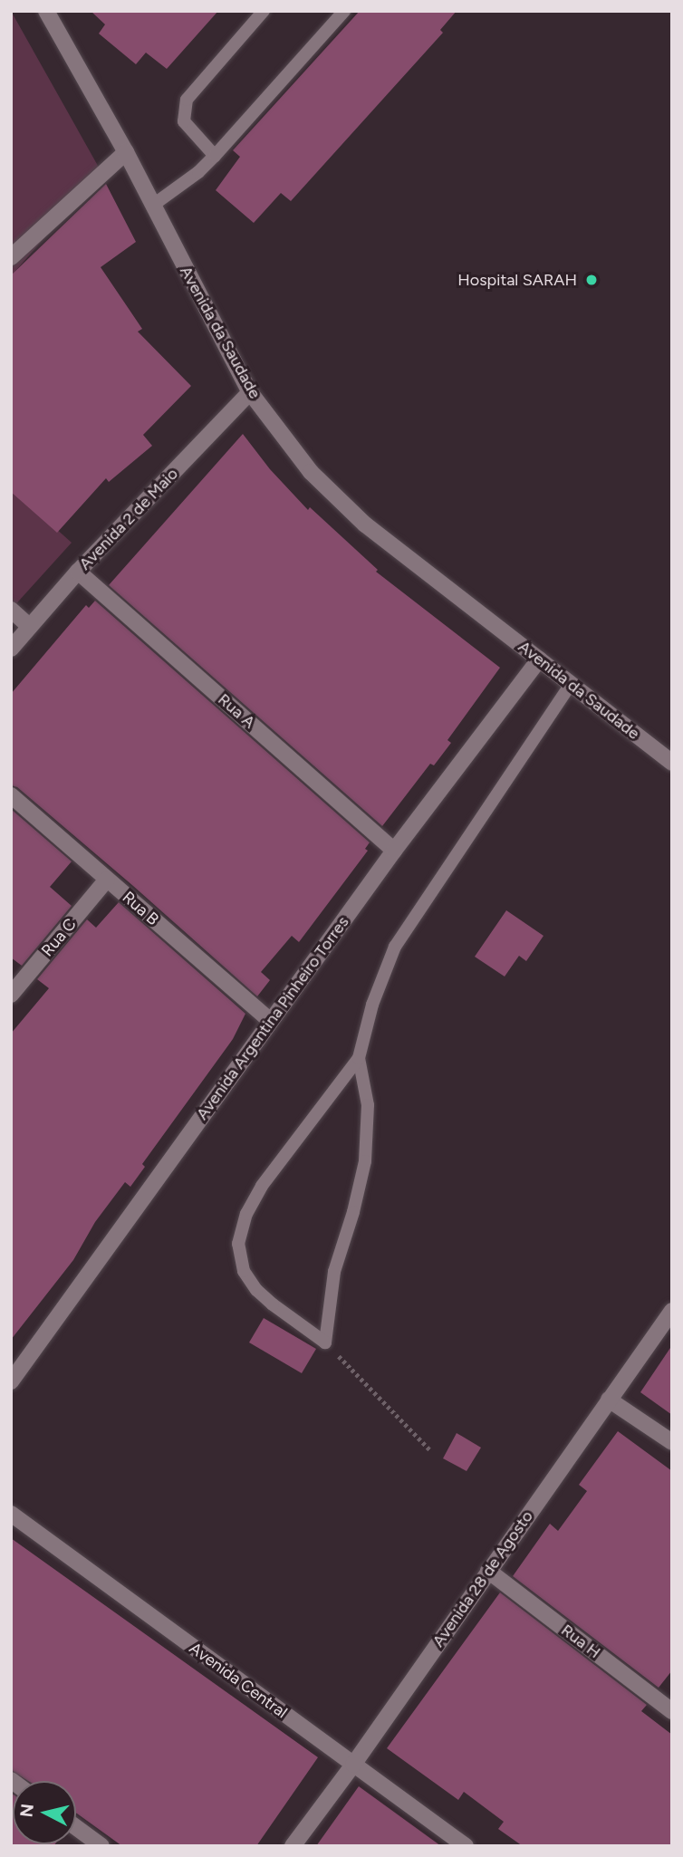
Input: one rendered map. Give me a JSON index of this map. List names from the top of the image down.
{
  "streets": {
    "street": [
      "Avenida da Saudade",
      "Avenida 2 de Maio",
      "Rua A",
      "Rua B",
      "Rua C",
      "Avenida Argentina Pinheiro Torres",
      "Avenida 28 de Agosto",
      "Rua H",
      "Avenida Central"
    ]
  },
  "crossings": [
    ["Avenida da Saudade", "Avenida 2 de Maio"],
    ["Avenida da Saudade", "Avenida Argentina Pinheiro Torres"],
    ["Avenida 2 de Maio", "Rua A"],
    ["Rua A", "Avenida Argentina Pinheiro Torres"],
    ["Rua B", "Rua C"],
    ["Rua B", "Avenida Argentina Pinheiro Torres"],
    ["Avenida 28 de Agosto", "Rua H"],
    ["Avenida 28 de Agosto", "Avenida Central"]
  ],
  "places": ["Hospital SARAH"],
  "north": "left"
}
